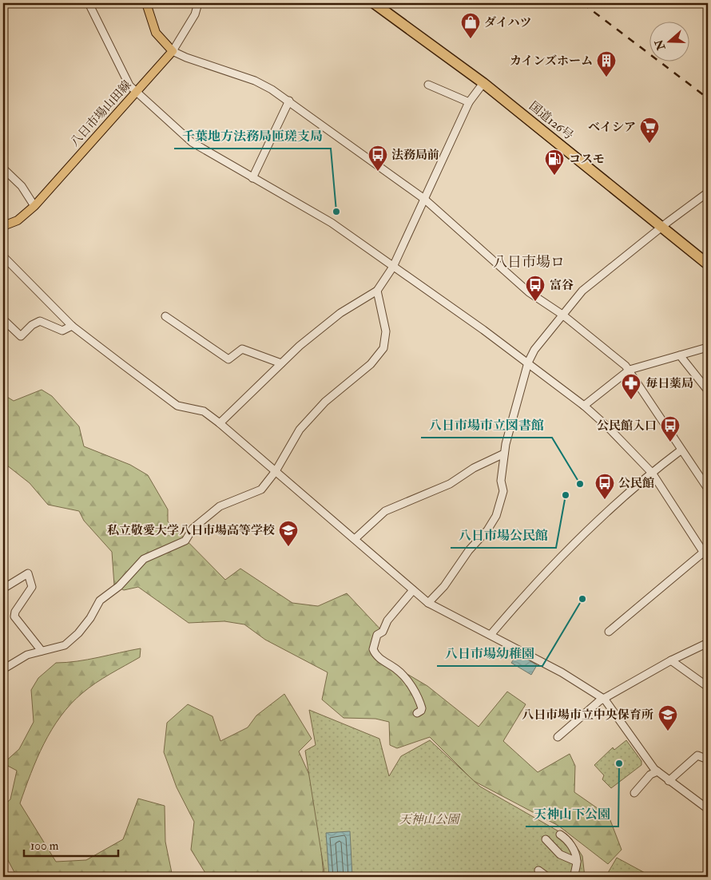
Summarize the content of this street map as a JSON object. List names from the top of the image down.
{
  "streets": {
    "highway": ["国道126号"],
    "main road": ["八日市場山田線"]
  },
  "districts": ["八日市場ロ"],
  "parks": ["天神山公園"],
  "places": {
    "shop": ["ダイハツ"],
    "building": ["カインズホーム"],
    "supermarket": ["ベイシア"],
    "bus stop": [
      "法務局前",
      "富谷",
      "公民館入口",
      "公民館"
    ],
    "fuel station": ["コスモ"],
    "other": [
      "千葉地方法務局匝瑳支局",
      "八日市場市立図書館",
      "八日市場公民館",
      "八日市場幼稚園",
      "天神山下公園"
    ],
    "pharmacy": ["毎日薬局"],
    "school or university": ["私立敬愛大学八日市場高等学校", "八日市場市立中央保育所"]
  },
  "scale_bar": "100 m",
  "north": "left"
}
